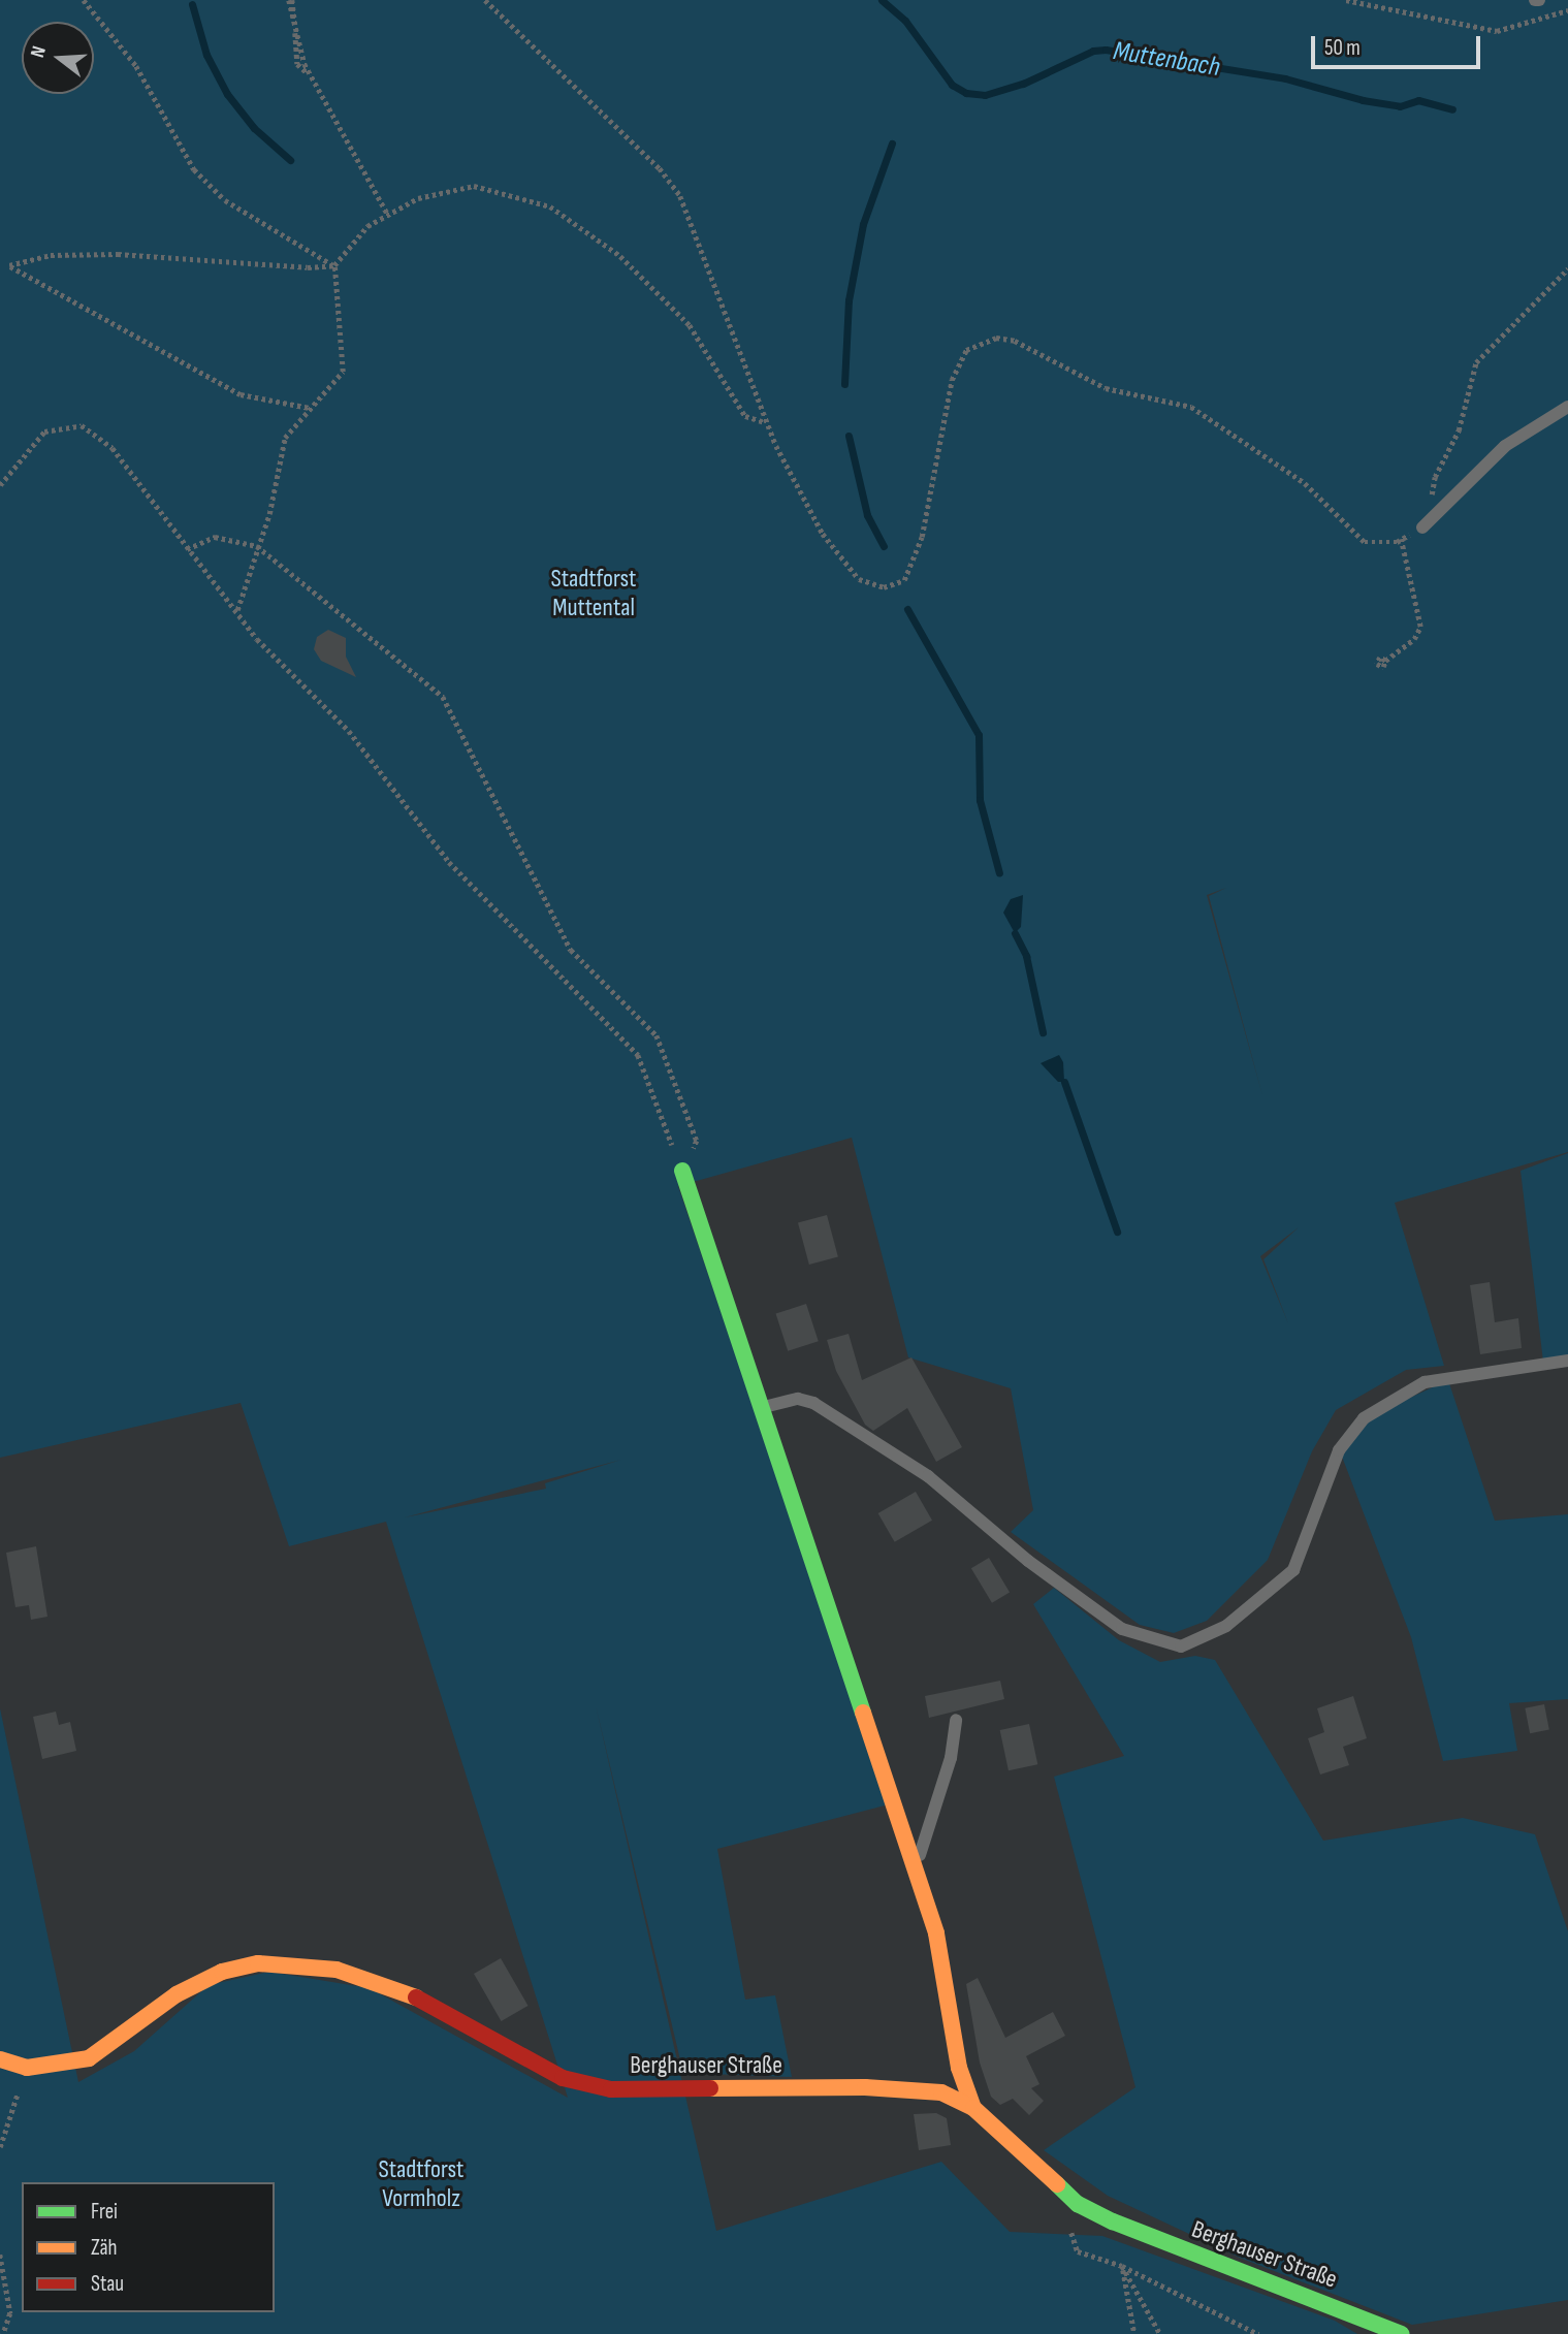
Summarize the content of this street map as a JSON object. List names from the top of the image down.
{
  "streets": {
    "street": ["Berghauser Straße"]
  },
  "water": ["Muttenbach"],
  "parks": ["Stadtforst Muttental", "Stadtforst Vormholz"],
  "legend": ["Frei", "Zäh", "Stau"],
  "scale_bar": "50 m",
  "north": "left"
}
